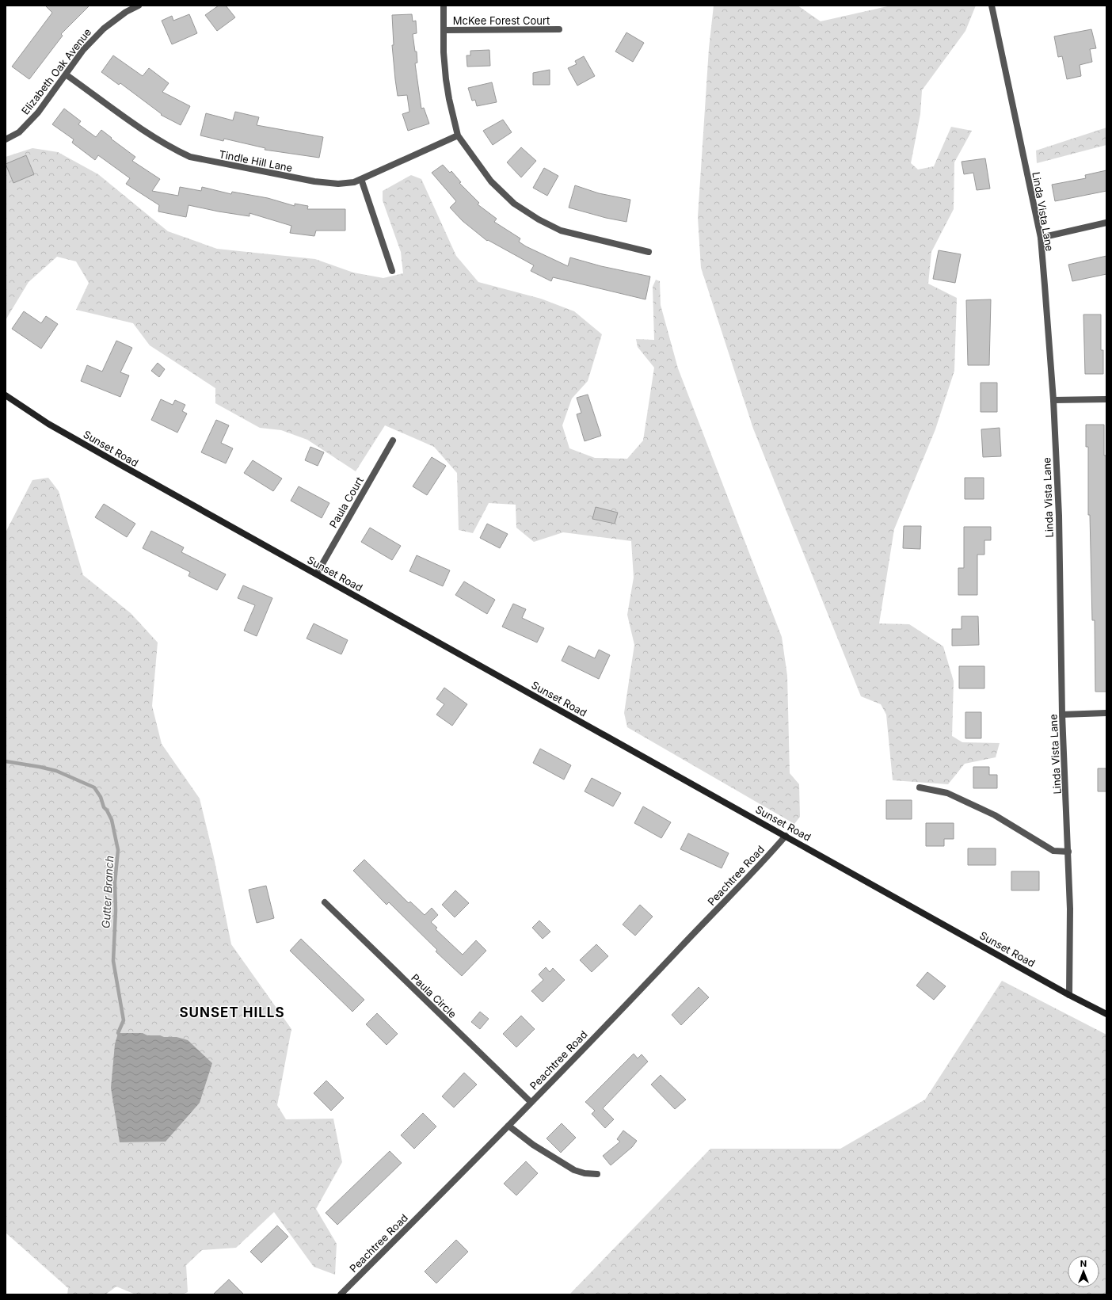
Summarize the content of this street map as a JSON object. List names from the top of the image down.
{
  "streets": {
    "main road": ["Sunset Road"],
    "street": [
      "McKee Forest Court",
      "Elizabeth Oak Avenue",
      "Tindle Hill Lane",
      "Linda Vista Lane",
      "Paula Court",
      "Peachtree Road",
      "Paula Circle"
    ]
  },
  "crossings": [
    ["Elizabeth Oak Avenue", "Tindle Hill Lane"],
    ["Linda Vista Lane", "Sunset Road"],
    ["Sunset Road", "Paula Court"],
    ["Sunset Road", "Peachtree Road"],
    ["Peachtree Road", "Paula Circle"]
  ],
  "districts": ["SUNSET HILLS"],
  "water": ["Gutter Branch"],
  "north": "top"
}
